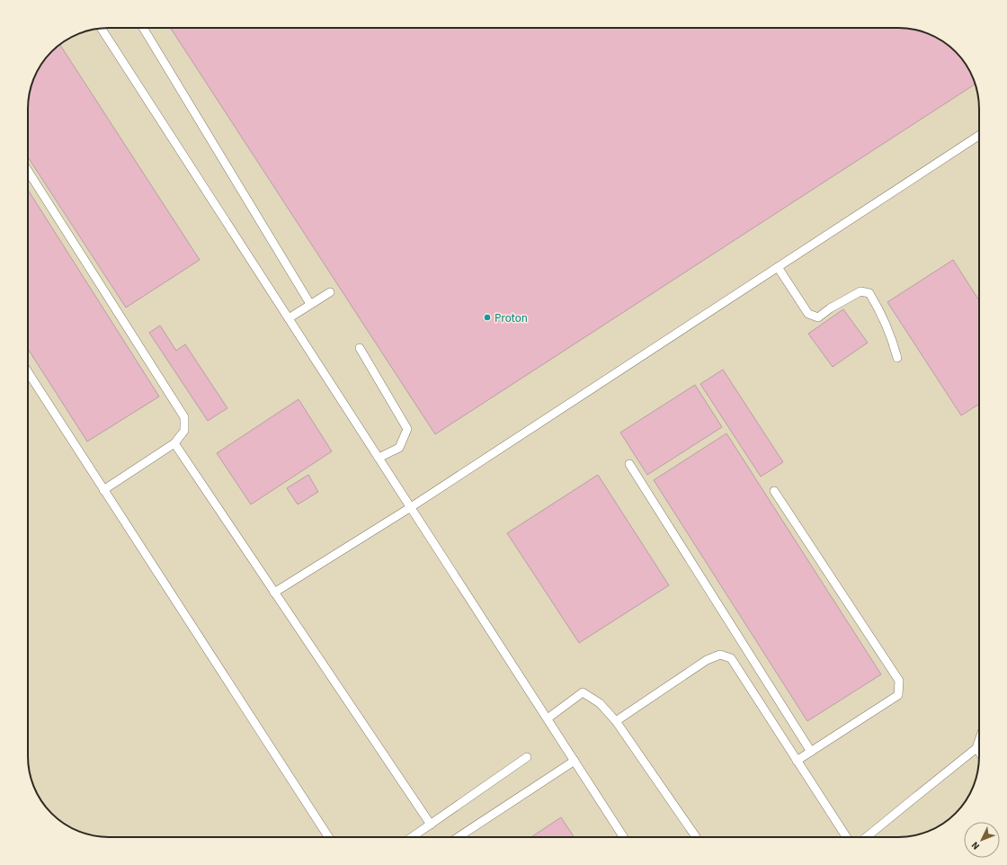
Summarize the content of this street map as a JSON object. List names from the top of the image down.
{
  "places": ["Proton"],
  "north": "bottom left"
}
